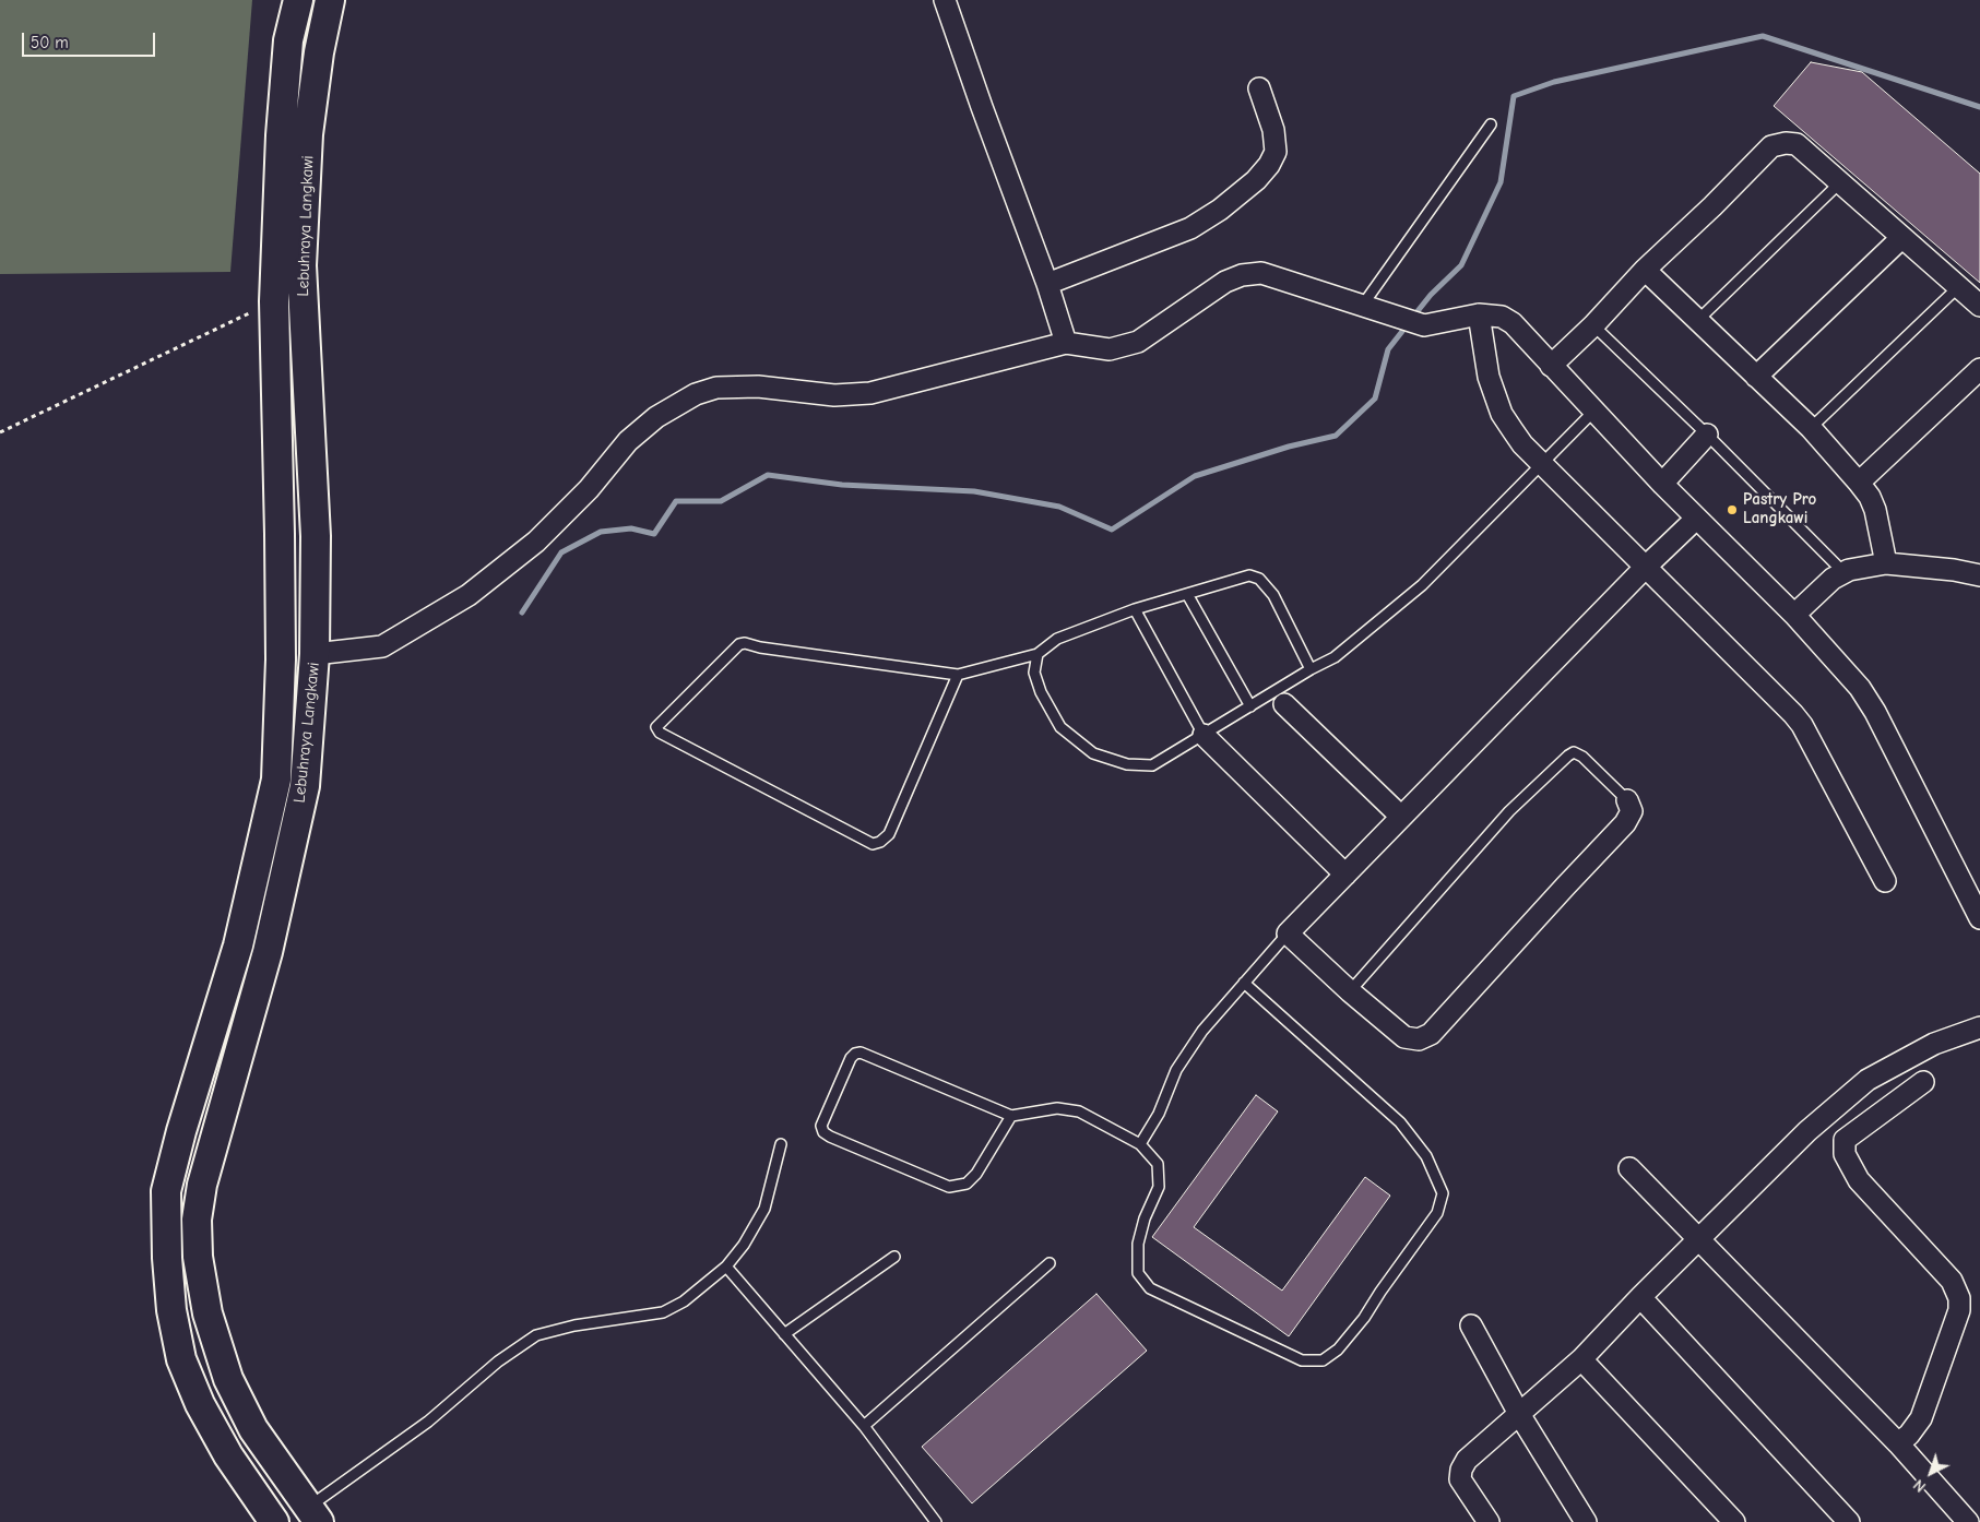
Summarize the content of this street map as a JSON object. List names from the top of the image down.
{
  "streets": {
    "main road": ["Lebuhraya Langkawi"]
  },
  "places": ["Pastry Pro Langkawi"],
  "scale_bar": "50 m",
  "north": "bottom left"
}
